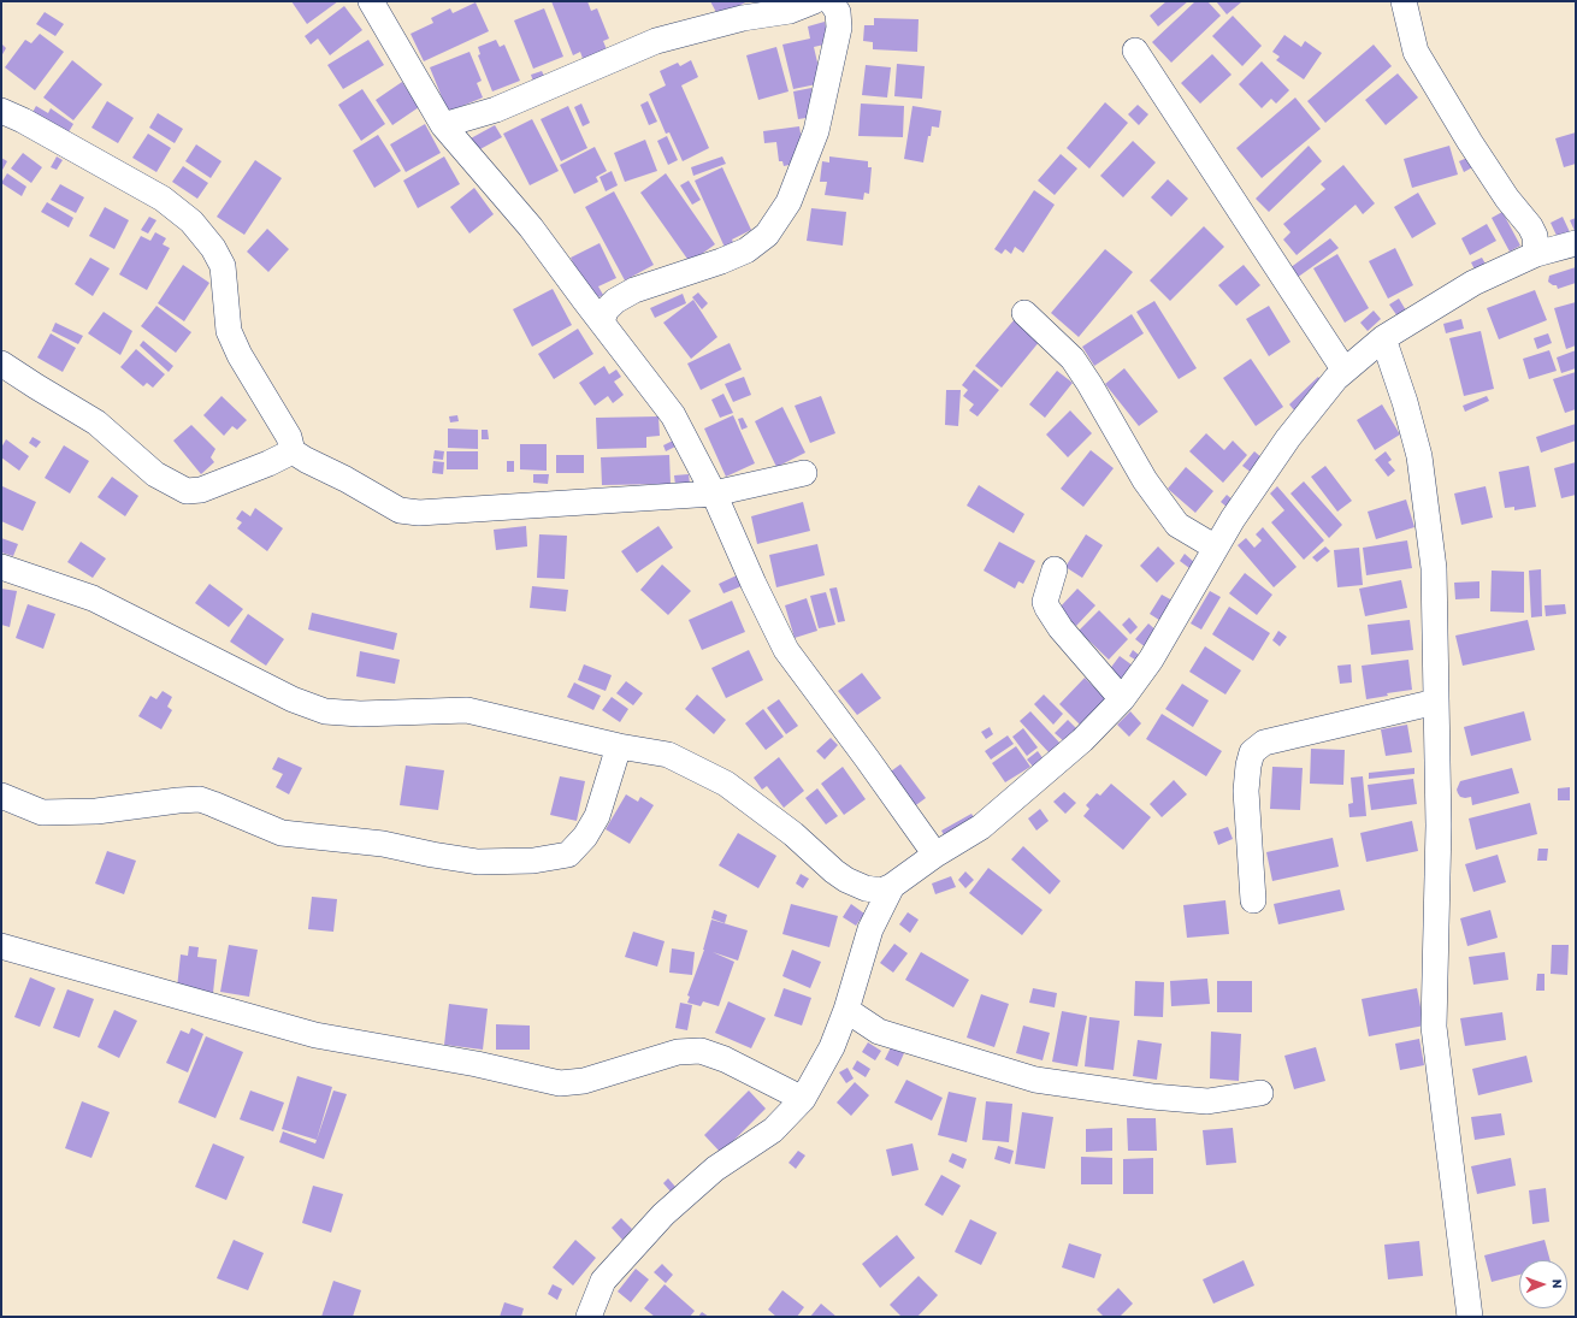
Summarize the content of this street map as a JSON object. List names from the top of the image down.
{
  "north": "right"
}
